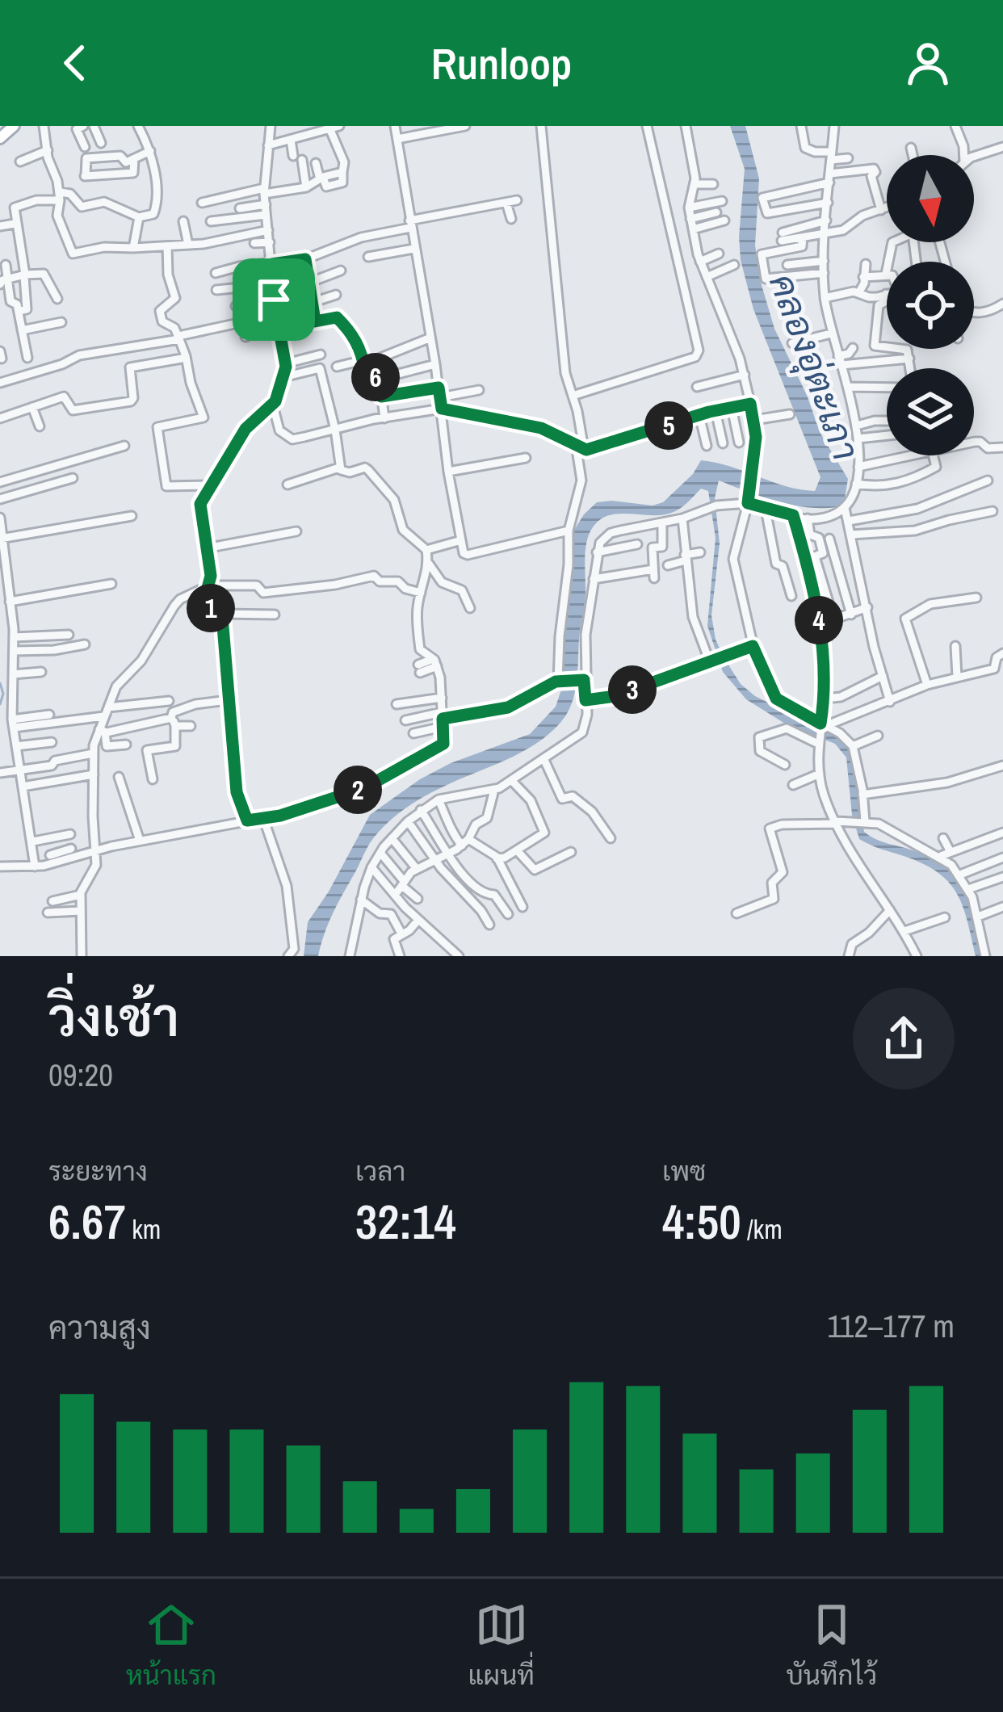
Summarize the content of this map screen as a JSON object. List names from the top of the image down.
{
  "water": ["คลองอุ่ตะเภา"],
  "north": "bottom",
  "page": {
    "header": "Runloop",
    "pins": [
      "6",
      "5",
      "1",
      "4",
      "3",
      "2"
    ],
    "heading": ["วิ่งเช้า", "09:20"],
    "stats": [
      ["ระยะทาง", "6.67 km"],
      ["เวลา", "32:14"],
      ["เพซ", "4:50 /km"]
    ],
    "chart": ["ความสูง", "112–177 m"],
    "tabs": ["หน้าแรก", "แผนที่", "บันทึกไว้"]
  }
}
